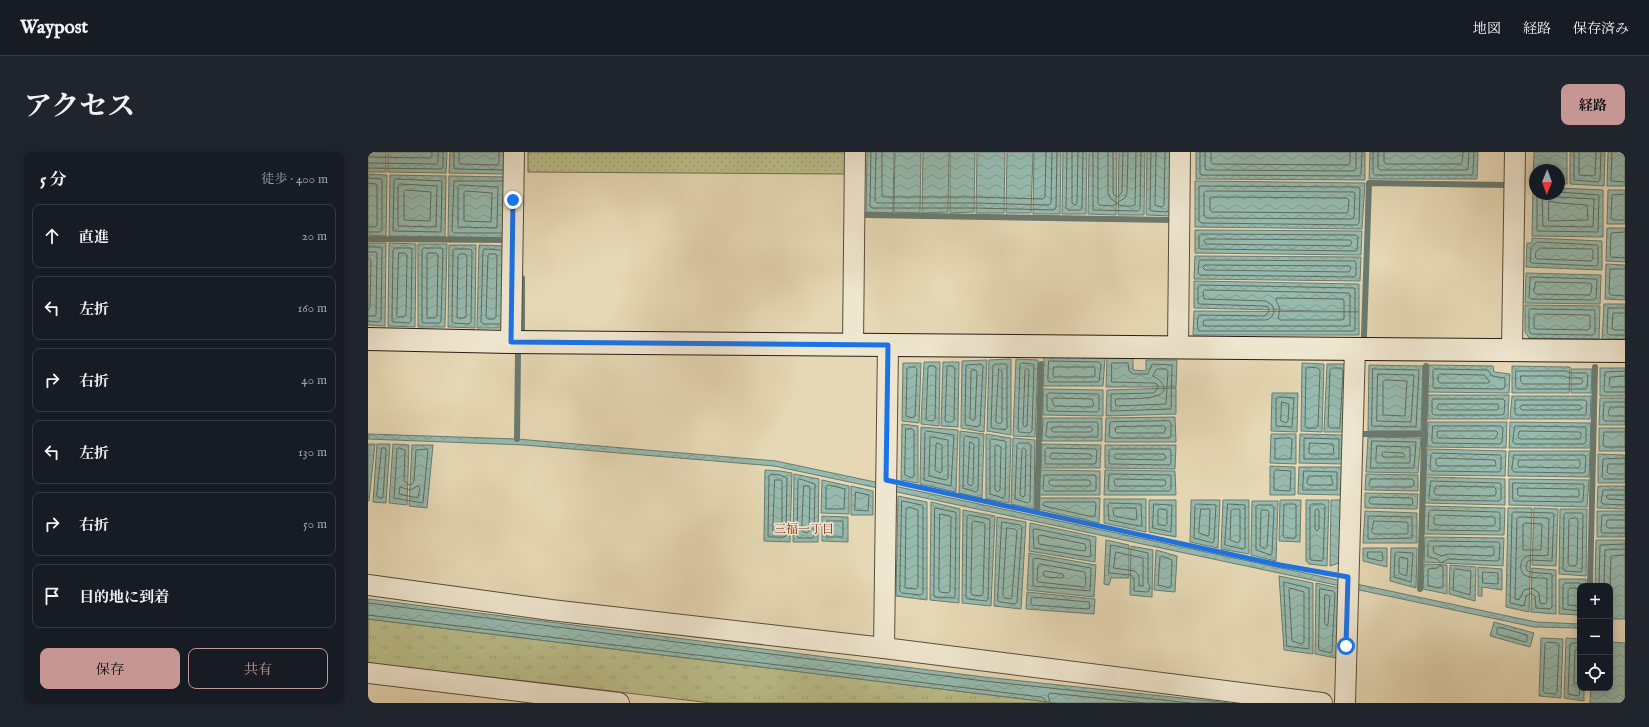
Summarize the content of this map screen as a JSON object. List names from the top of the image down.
{
  "districts": ["三福一丁目"],
  "north": "bottom",
  "page": {
    "header": "Waypost",
    "nav": ["地図", "経路", "保存済み"],
    "title": "アクセス",
    "buttons": [
      "経路",
      ["保存", "共有"]
    ],
    "heading": ["5 分", "徒歩 · 400 m"],
    "list": [
      ["直進", "20 m"],
      ["左折", "160 m"],
      ["右折", "40 m"],
      ["左折", "130 m"],
      ["右折", "50 m"],
      "目的地に到着"
    ],
    "map_buttons": ["+", "−"]
  }
}
